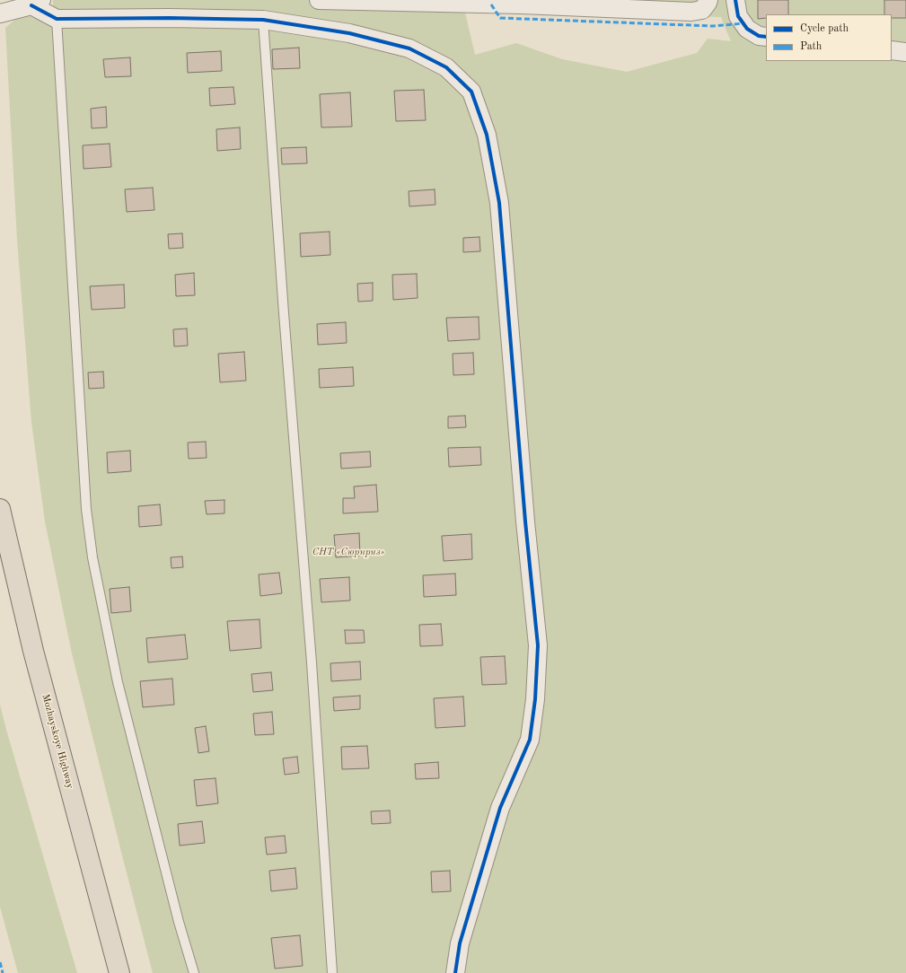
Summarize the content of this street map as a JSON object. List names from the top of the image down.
{
  "streets": {
    "main road": ["Mozhayskoye Highway"]
  },
  "parks": ["СНТ «Сюрприз»"],
  "legend": ["Cycle path", "Path"]
}
